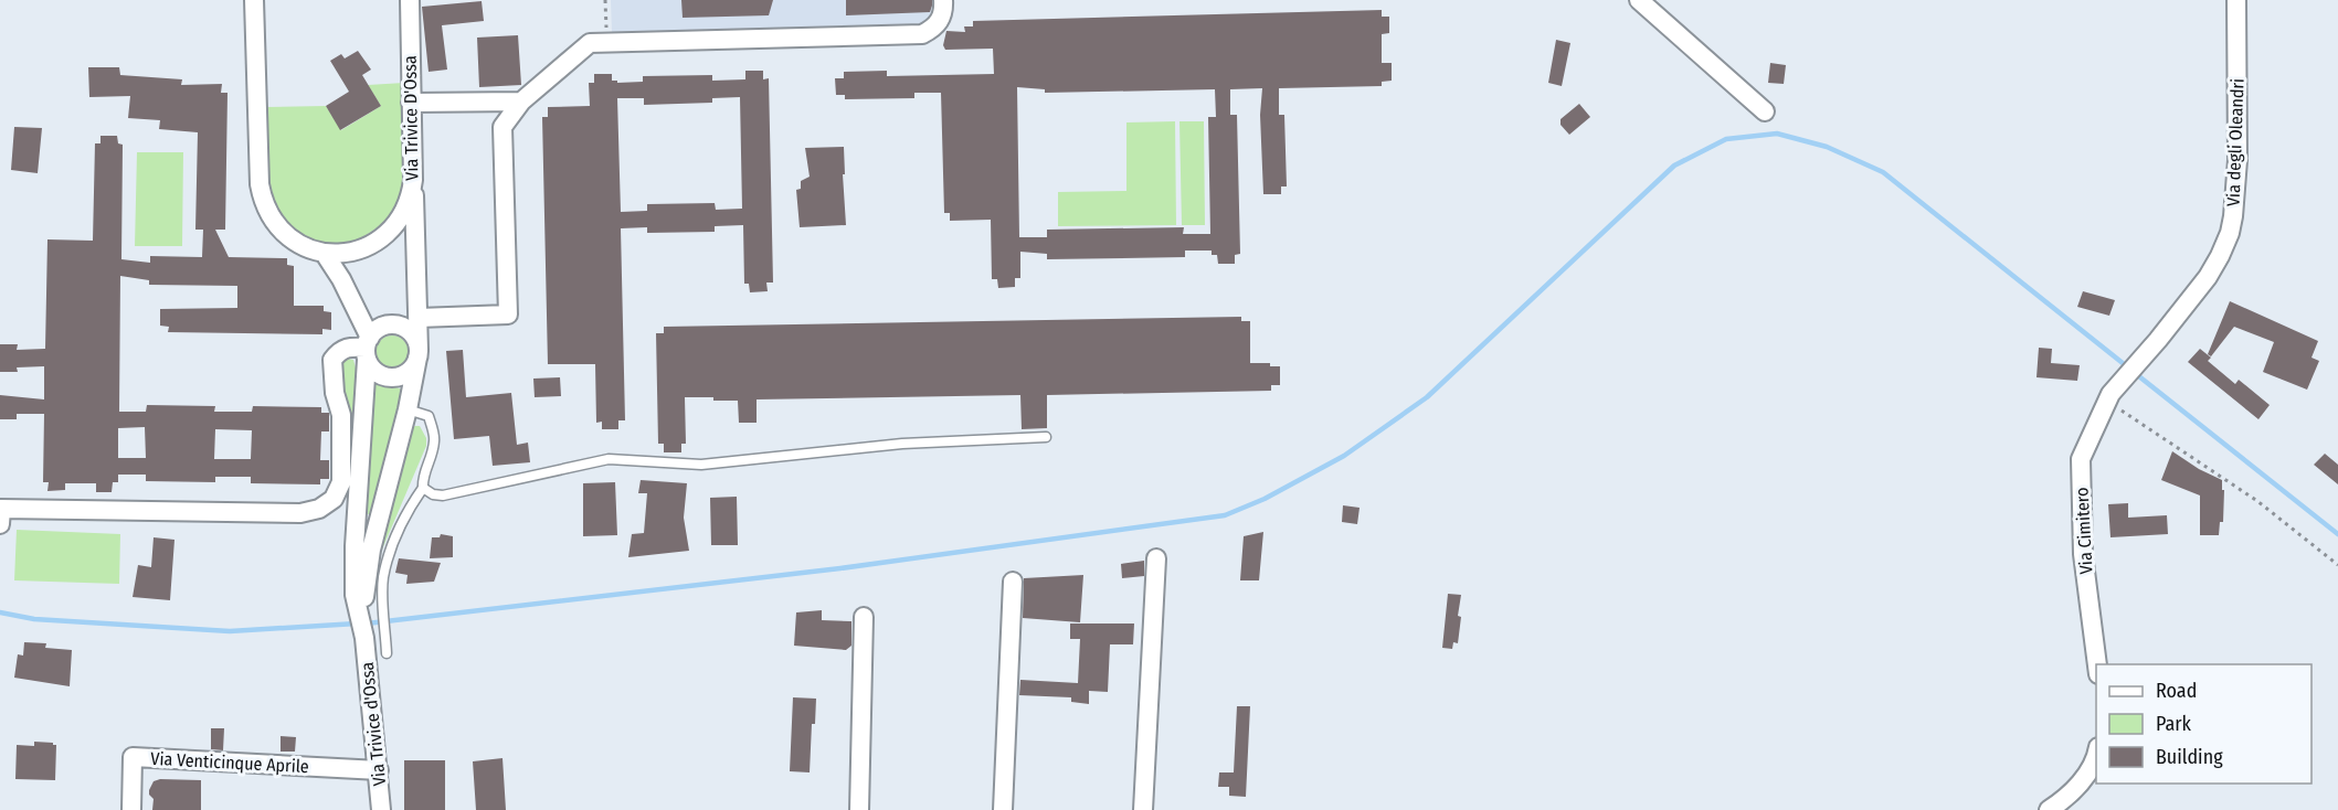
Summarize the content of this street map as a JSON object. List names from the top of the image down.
{
  "streets": {
    "street": [
      "Via Trivice D'Ossa",
      "Via degli Oleandri",
      "Via Cimitero",
      "Via Trivice d'Ossa",
      "Via Venticinque Aprile"
    ]
  },
  "crossings": [
    ["Via degli Oleandri", "Via Cimitero"],
    ["Via Trivice d'Ossa", "Via Venticinque Aprile"]
  ],
  "legend": ["Road", "Park", "Building"]
}
